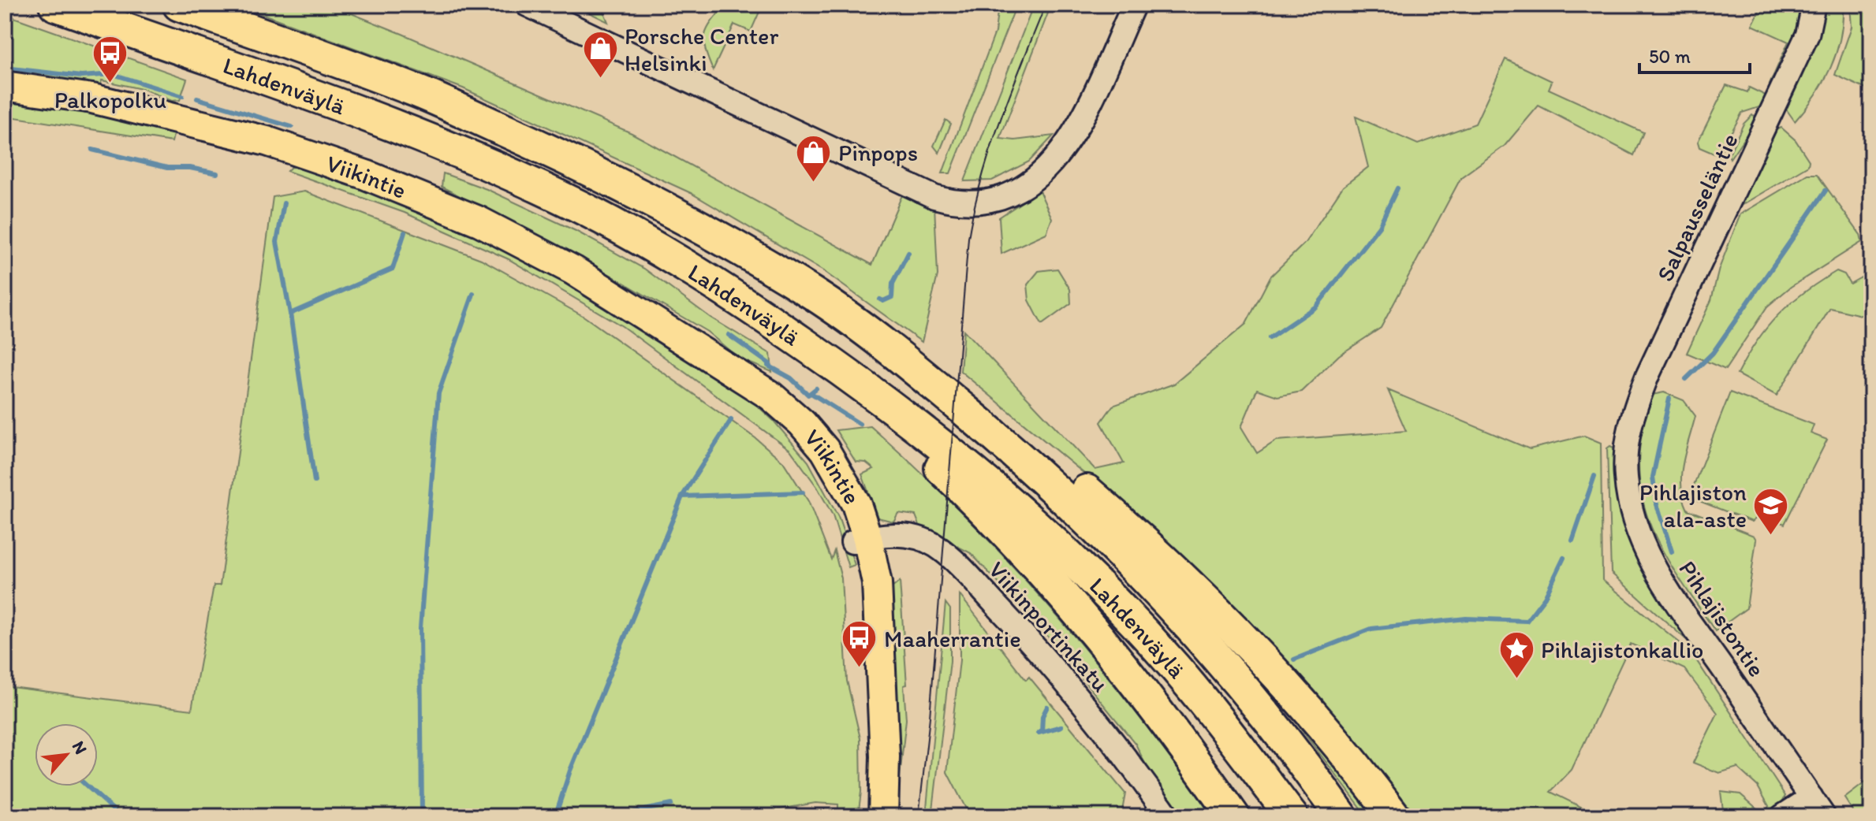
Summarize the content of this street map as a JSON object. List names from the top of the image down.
{
  "streets": {
    "highway": ["Lahdenväylä"],
    "main road": ["Viikintie"],
    "street": ["Salpausseläntie", "Pihlajistontie", "Viikinportinkatu"]
  },
  "crossings": [
    ["Viikintie", "Viikinportinkatu"],
    ["Salpausseläntie", "Pihlajistontie"]
  ],
  "places": {
    "shop": ["Porsche Center Helsinki", "Pinpops"],
    "bus stop": ["Palkopolku", "Maaherrantie"],
    "school or university": ["Pihlajiston ala-aste"],
    "place": ["Pihlajistonkallio"]
  },
  "scale_bar": "50 m",
  "north": "top right"
}
